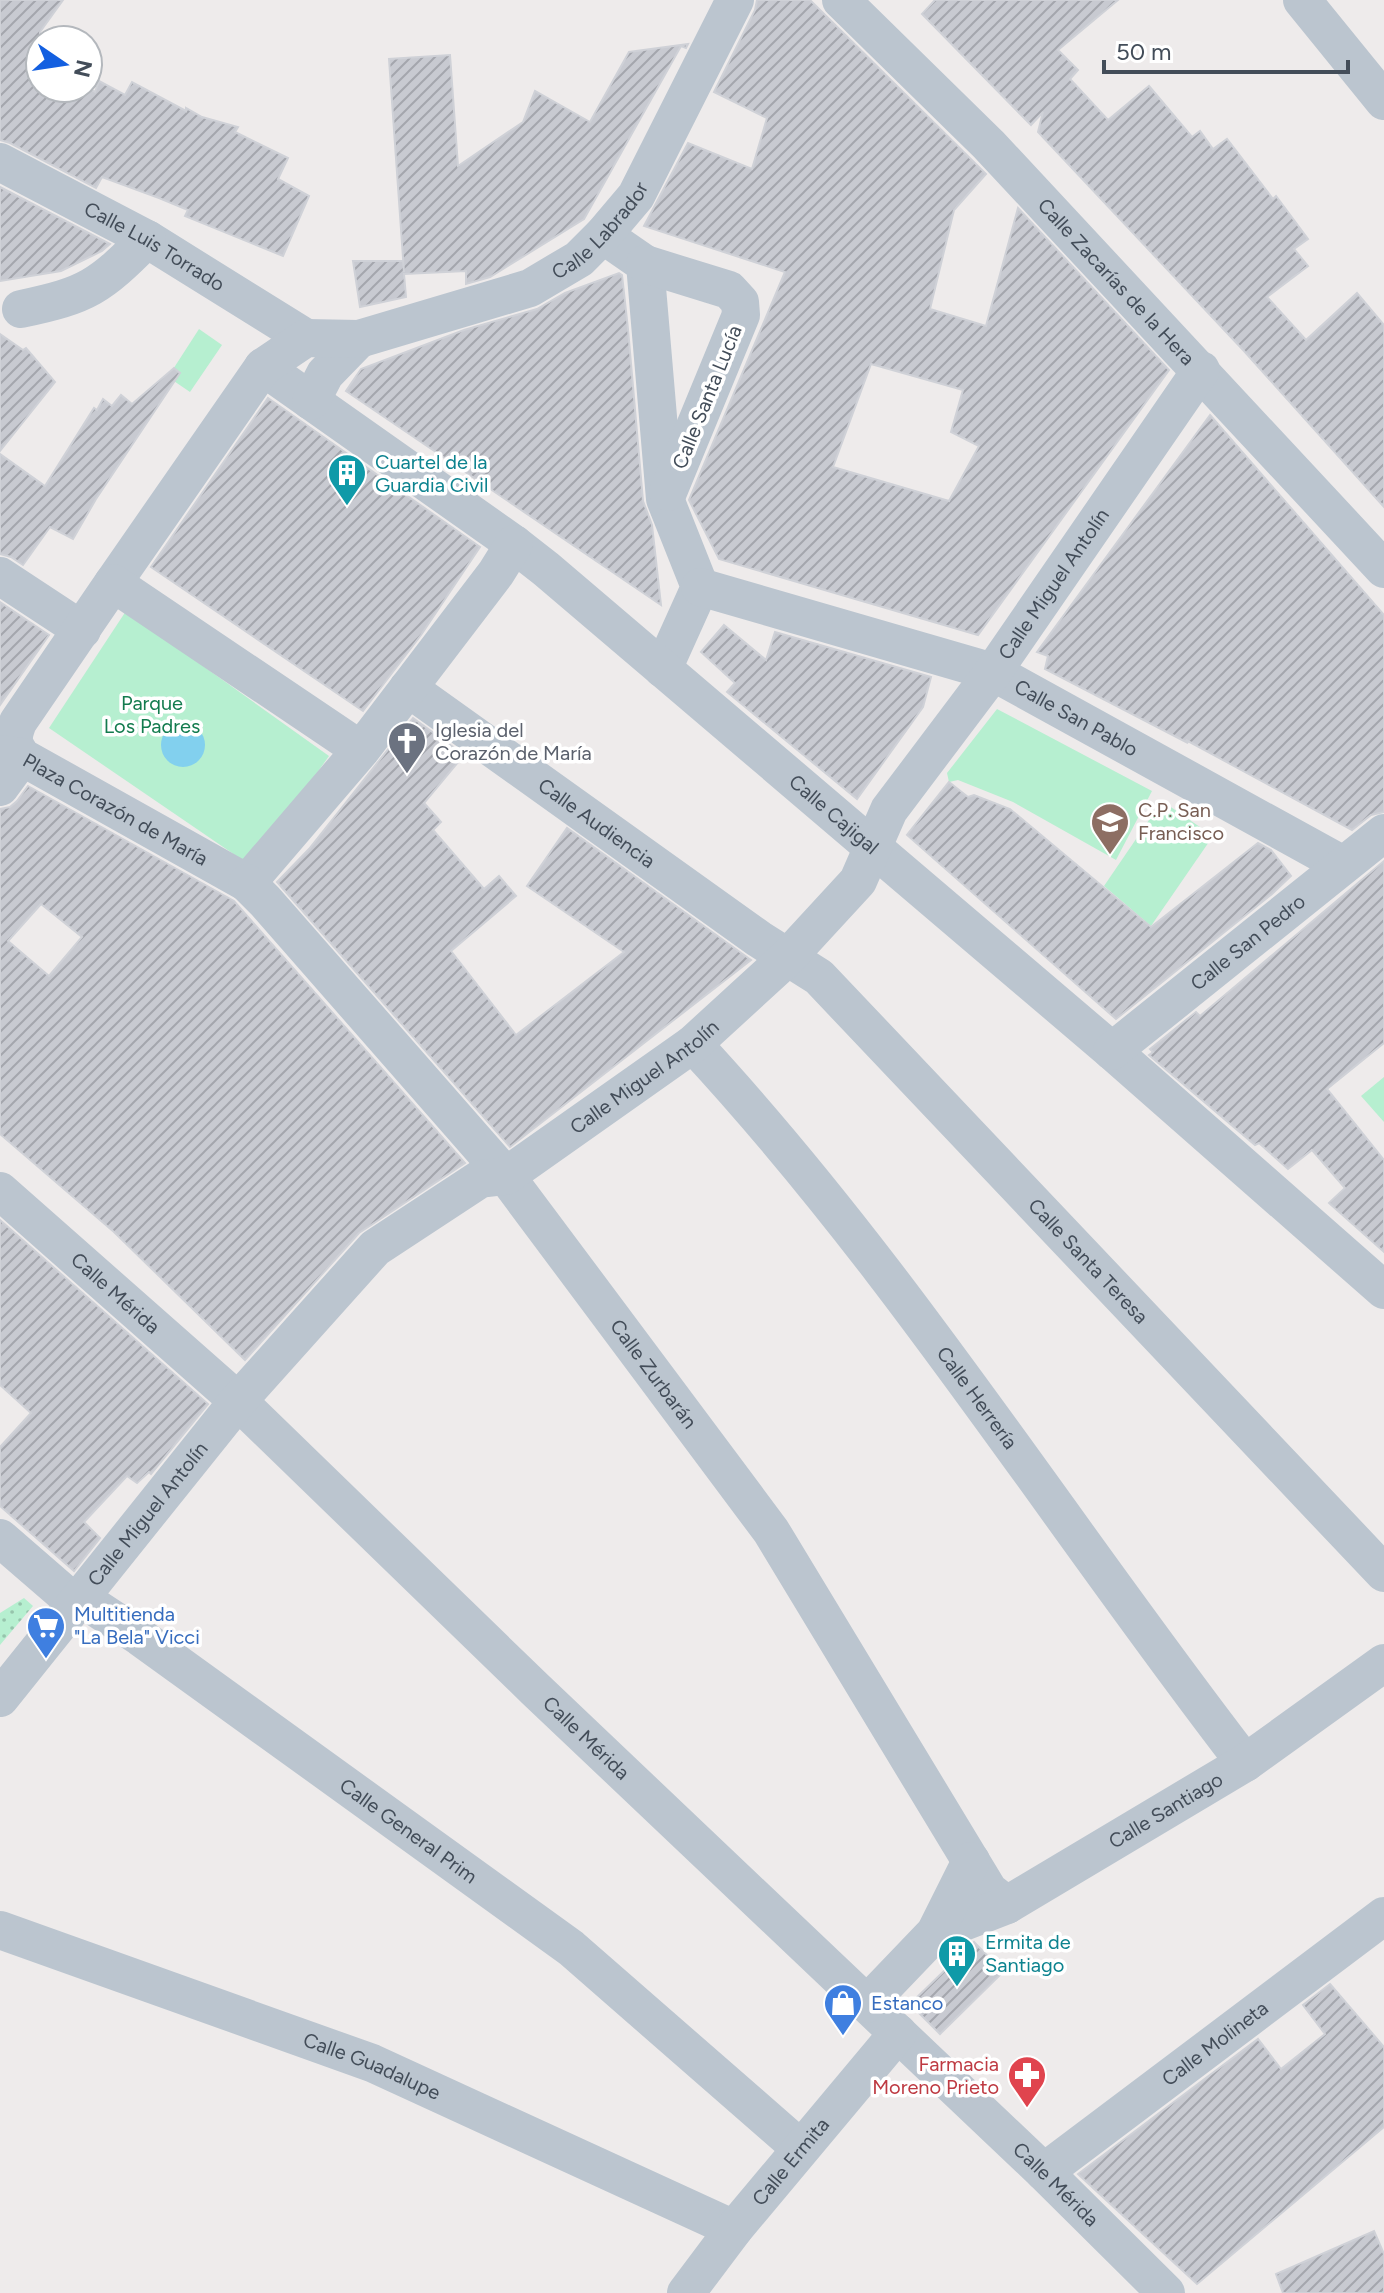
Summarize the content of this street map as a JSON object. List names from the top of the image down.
{
  "streets": {
    "street": [
      "Calle Labrador",
      "Calle Luis Torrado",
      "Calle Zacarías de la Hera",
      "Calle Santa Lucía",
      "Calle Miguel Antolín",
      "Calle San Pablo",
      "Plaza Corazón de María",
      "Calle Cajigal",
      "Calle Audiencia",
      "Calle San Pedro",
      "Calle Santa Teresa",
      "Calle Mérida",
      "Calle Zurbarán",
      "Calle Herrería",
      "Calle Santiago",
      "Calle General Prim",
      "Calle Molineta",
      "Calle Guadalupe",
      "Calle Ermita"
    ]
  },
  "crossings": [
    ["Calle Labrador", "Calle Luis Torrado"],
    ["Calle Labrador", "Calle Santa Lucía"],
    ["Calle Labrador", "Calle Cajigal"],
    ["Calle Zacarías de la Hera", "Calle Miguel Antolín"],
    ["Calle Santa Lucía", "Calle San Pablo"],
    ["Calle Miguel Antolín", "Calle San Pablo"],
    ["Calle Miguel Antolín", "Calle Cajigal"],
    ["Calle Miguel Antolín", "Calle Audiencia"],
    ["Calle Miguel Antolín", "Calle Santa Teresa"],
    ["Calle Miguel Antolín", "Calle Mérida"],
    ["Calle Miguel Antolín", "Calle Zurbarán"],
    ["Calle Miguel Antolín", "Calle Herrería"],
    ["Calle Miguel Antolín", "Calle General Prim"],
    ["Calle San Pablo", "Calle San Pedro"],
    ["Plaza Corazón de María", "Calle Zurbarán"],
    ["Calle Cajigal", "Calle San Pedro"],
    ["Calle Audiencia", "Calle Santa Teresa"],
    ["Calle Mérida", "Calle Santiago"],
    ["Calle Mérida", "Calle Molineta"],
    ["Calle Mérida", "Calle Ermita"],
    ["Calle Zurbarán", "Calle Santiago"],
    ["Calle Herrería", "Calle Santiago"],
    ["Calle General Prim", "Calle Ermita"],
    ["Calle Guadalupe", "Calle Ermita"]
  ],
  "parks": ["Parque Los Padres"],
  "places": {
    "building": ["Cuartel de la Guardia Civil", "Ermita de Santiago"],
    "church": ["Iglesia del Corazón de María"],
    "school or university": ["C.P. San Francisco"],
    "supermarket": ["Multitienda \"La Bela\" Vicci"],
    "shop": ["Estanco"],
    "pharmacy": ["Farmacia Moreno Prieto"]
  },
  "scale_bar": "50 m",
  "north": "right"
}
